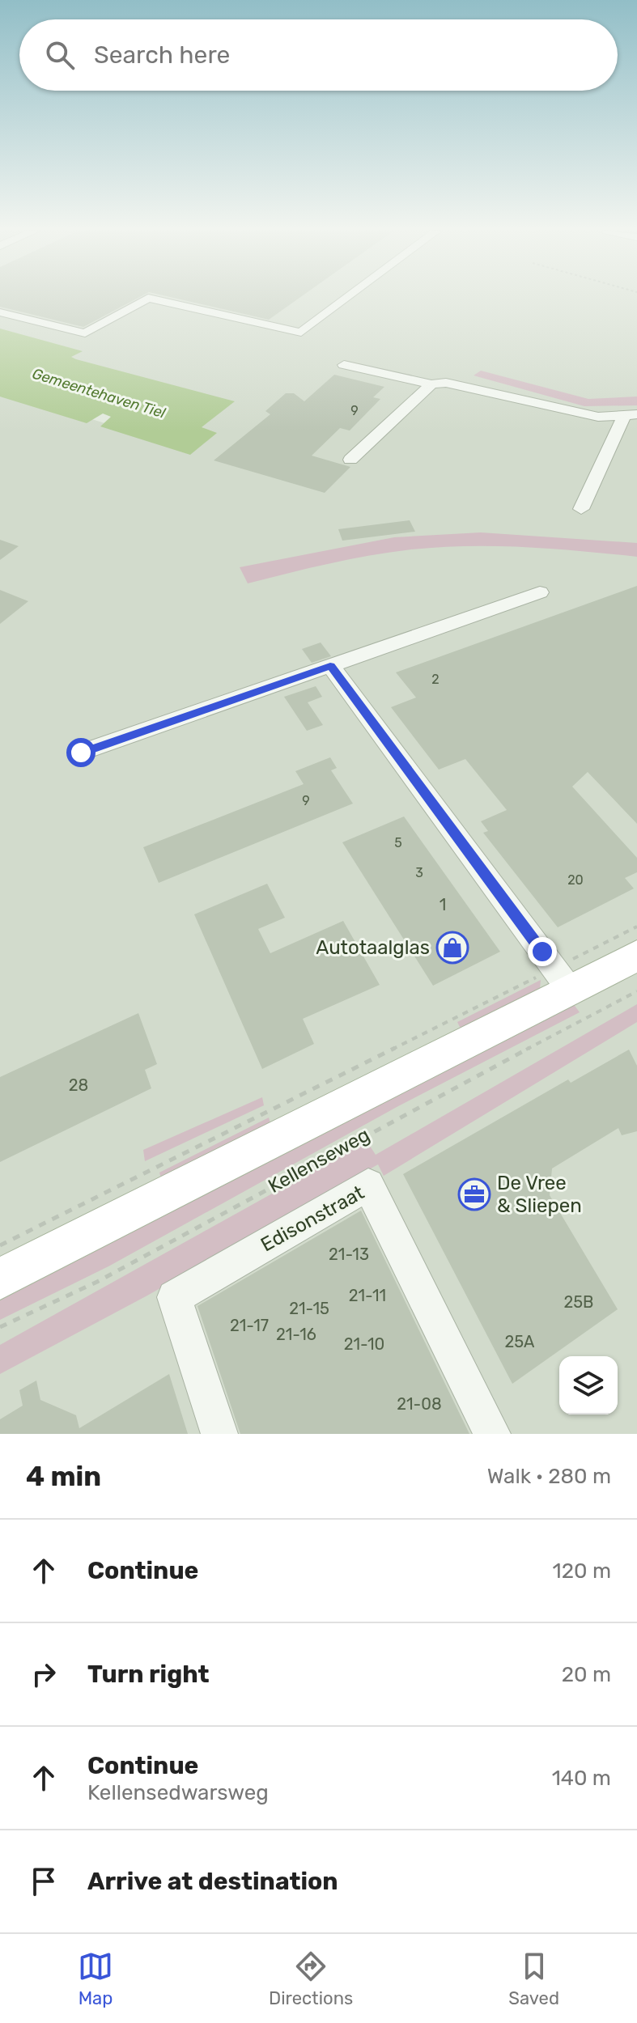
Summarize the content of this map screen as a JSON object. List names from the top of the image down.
{
  "streets": {
    "street": ["Edisonstraat"],
    "path": ["Kellenseweg"]
  },
  "water": ["Gemeentehaven Tiel"],
  "places": {
    "shop": ["Autotaalglas"],
    "office": ["De Vree & Sliepen"]
  },
  "house_numbers": [
    "9",
    "2",
    "9",
    "5",
    "3",
    "20",
    "1",
    "28",
    "21-13",
    "21-11",
    "25B",
    "21-15",
    "21-17",
    "21-16",
    "25A",
    "21-10",
    "21-08"
  ],
  "page": {
    "search": "Search here",
    "heading": ["4 min", "Walk · 280 m"],
    "list": [
      ["Continue", "120 m"],
      ["Turn right", "20 m"],
      ["Continue", "Kellensedwarsweg", "140 m"],
      "Arrive at destination"
    ],
    "nav": ["Map", "Directions", "Saved"]
  }
}
